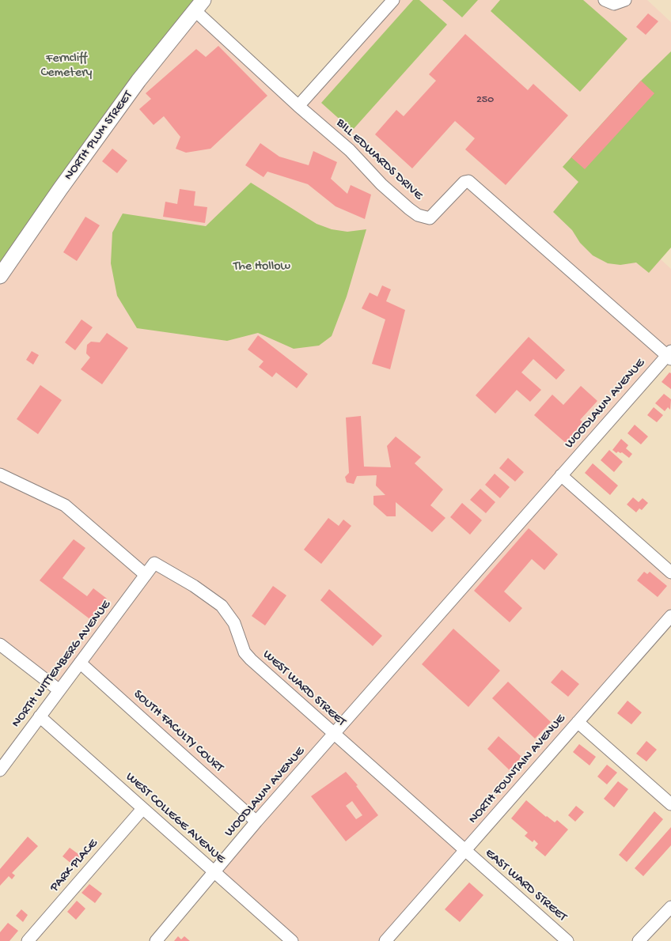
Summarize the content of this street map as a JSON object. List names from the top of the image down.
{
  "streets": {
    "main road": ["NORTH PLUM STREET"],
    "street": [
      "BILL EDWARDS DRIVE",
      "WOODLAWN AVENUE",
      "NORTH WITTENBERG AVENUE",
      "WEST WARD STREET",
      "SOUTH FACULTY COURT",
      "NORTH FOUNTAIN AVENUE",
      "WEST COLLEGE AVENUE",
      "PARK PLACE",
      "EAST WARD STREET"
    ]
  },
  "crossings": [
    ["NORTH PLUM STREET", "BILL EDWARDS DRIVE"],
    ["BILL EDWARDS DRIVE", "WOODLAWN AVENUE"],
    ["WOODLAWN AVENUE", "WEST WARD STREET"],
    ["WOODLAWN AVENUE", "SOUTH FACULTY COURT"],
    ["WOODLAWN AVENUE", "WEST COLLEGE AVENUE"],
    ["NORTH WITTENBERG AVENUE", "WEST WARD STREET"],
    ["NORTH WITTENBERG AVENUE", "SOUTH FACULTY COURT"],
    ["NORTH WITTENBERG AVENUE", "WEST COLLEGE AVENUE"],
    ["WEST WARD STREET", "NORTH FOUNTAIN AVENUE"],
    ["WEST WARD STREET", "EAST WARD STREET"],
    ["NORTH FOUNTAIN AVENUE", "EAST WARD STREET"],
    ["WEST COLLEGE AVENUE", "PARK PLACE"]
  ],
  "parks": ["Ferncliff Cemetery", "The Hollow"],
  "house_numbers": ["250"]
}
